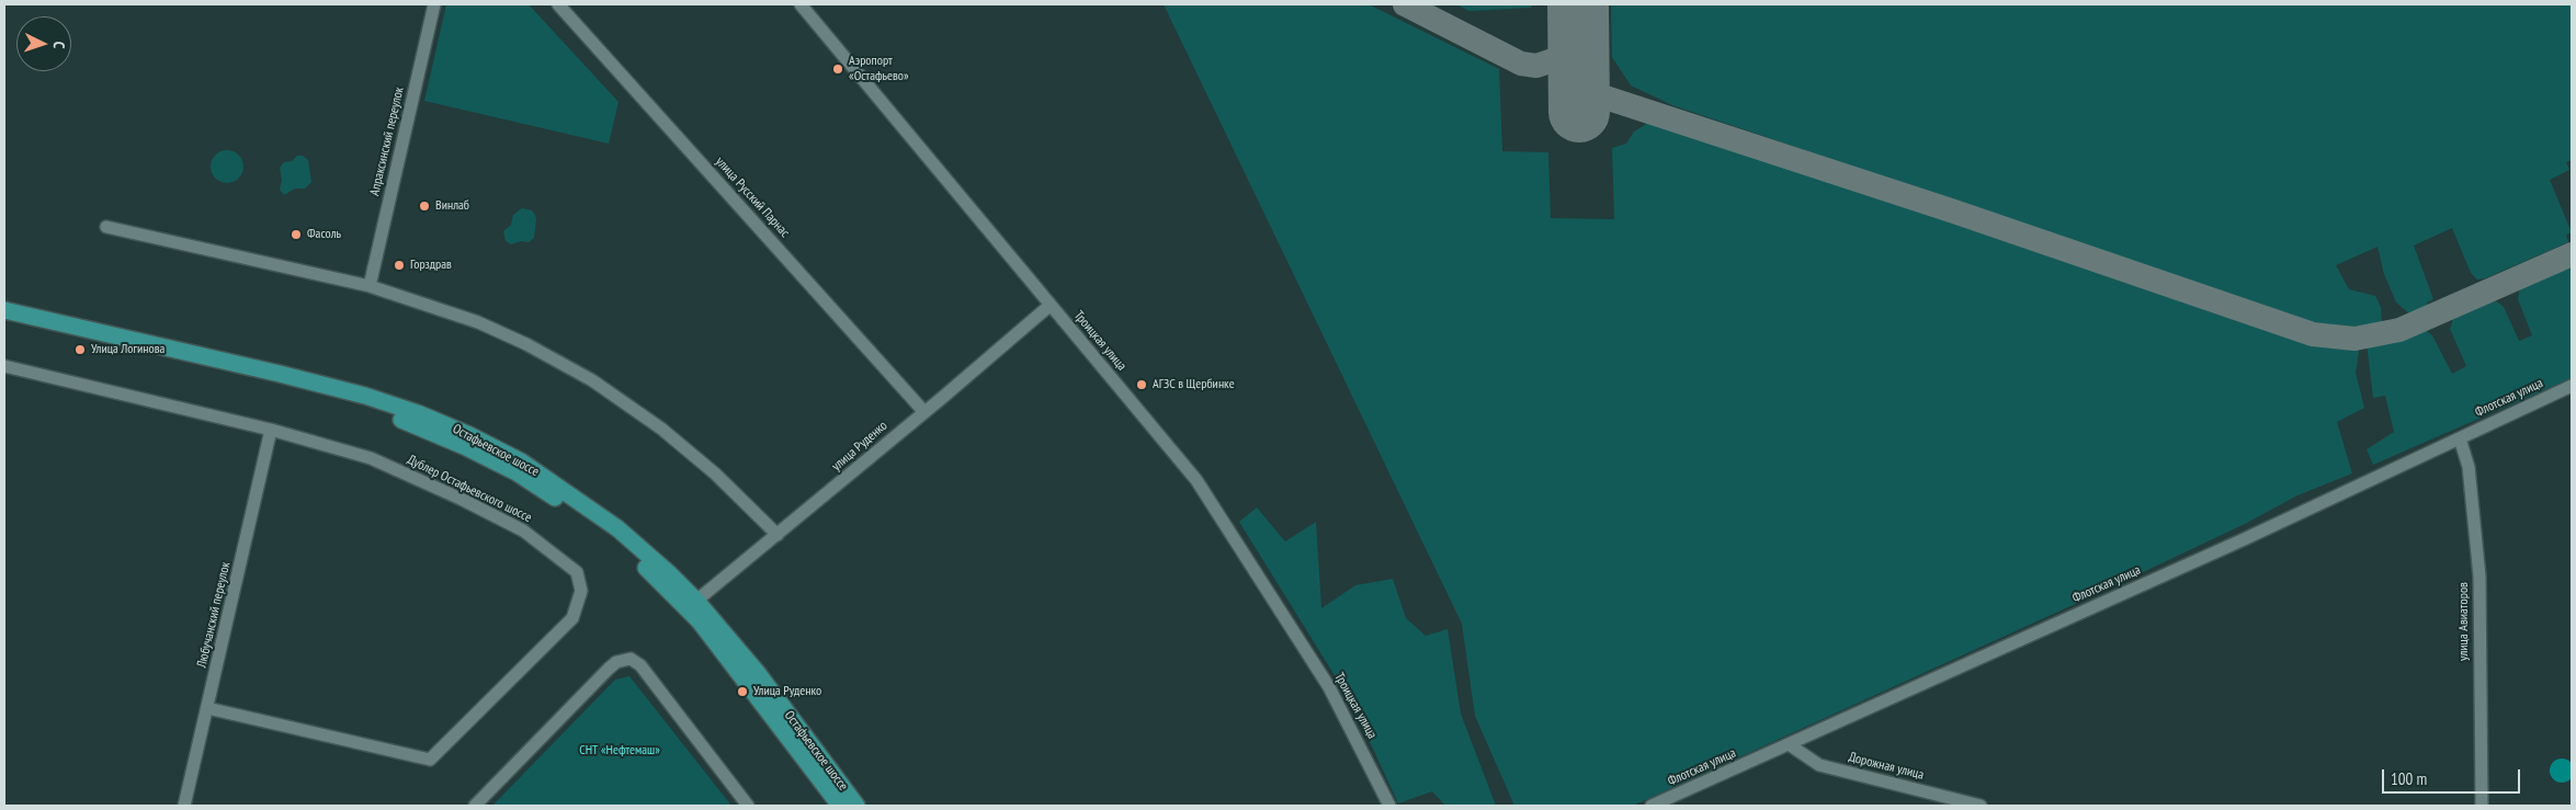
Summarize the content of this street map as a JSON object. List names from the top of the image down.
{
  "streets": {
    "main road": ["Остафьевское шоссе"],
    "street": [
      "Апраксинский переулок",
      "улица Русский Парнас",
      "Троицкая улица",
      "Флотская улица",
      "улица Руденко",
      "Дублер Остафьевского шоссе",
      "Любучанский переулок",
      "улица Авиаторов",
      "Дорожная улица"
    ]
  },
  "crossings": [
    ["улица Русский Парнас", "улица Руденко"],
    ["Троицкая улица", "улица Руденко"],
    ["Флотская улица", "улица Авиаторов"],
    ["Флотская улица", "Дорожная улица"],
    ["улица Руденко", "Остафьевское шоссе"],
    ["Дублер Остафьевского шоссе", "Любучанский переулок"]
  ],
  "parks": ["СНТ «Нефтемаш»"],
  "places": [
    "Аэропорт «Остафьево»",
    "Винлаб",
    "Фасоль",
    "Горздрав",
    "Улица Логинова",
    "АГЗС в Щербинке",
    "Улица Руденко"
  ],
  "scale_bar": "100 m",
  "north": "right"
}
